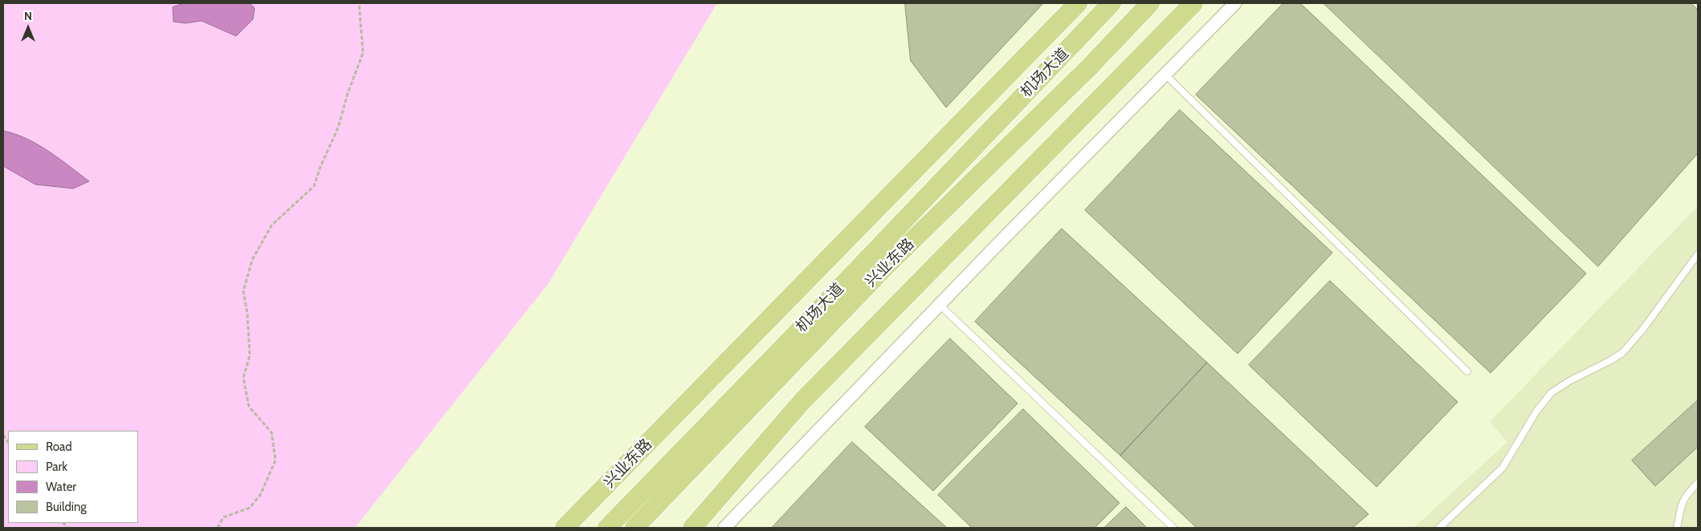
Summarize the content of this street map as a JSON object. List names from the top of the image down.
{
  "streets": {
    "main road": ["机场大道", "兴业东路"]
  },
  "legend": [
    "Road",
    "Park",
    "Water",
    "Building"
  ],
  "north": "top"
}
